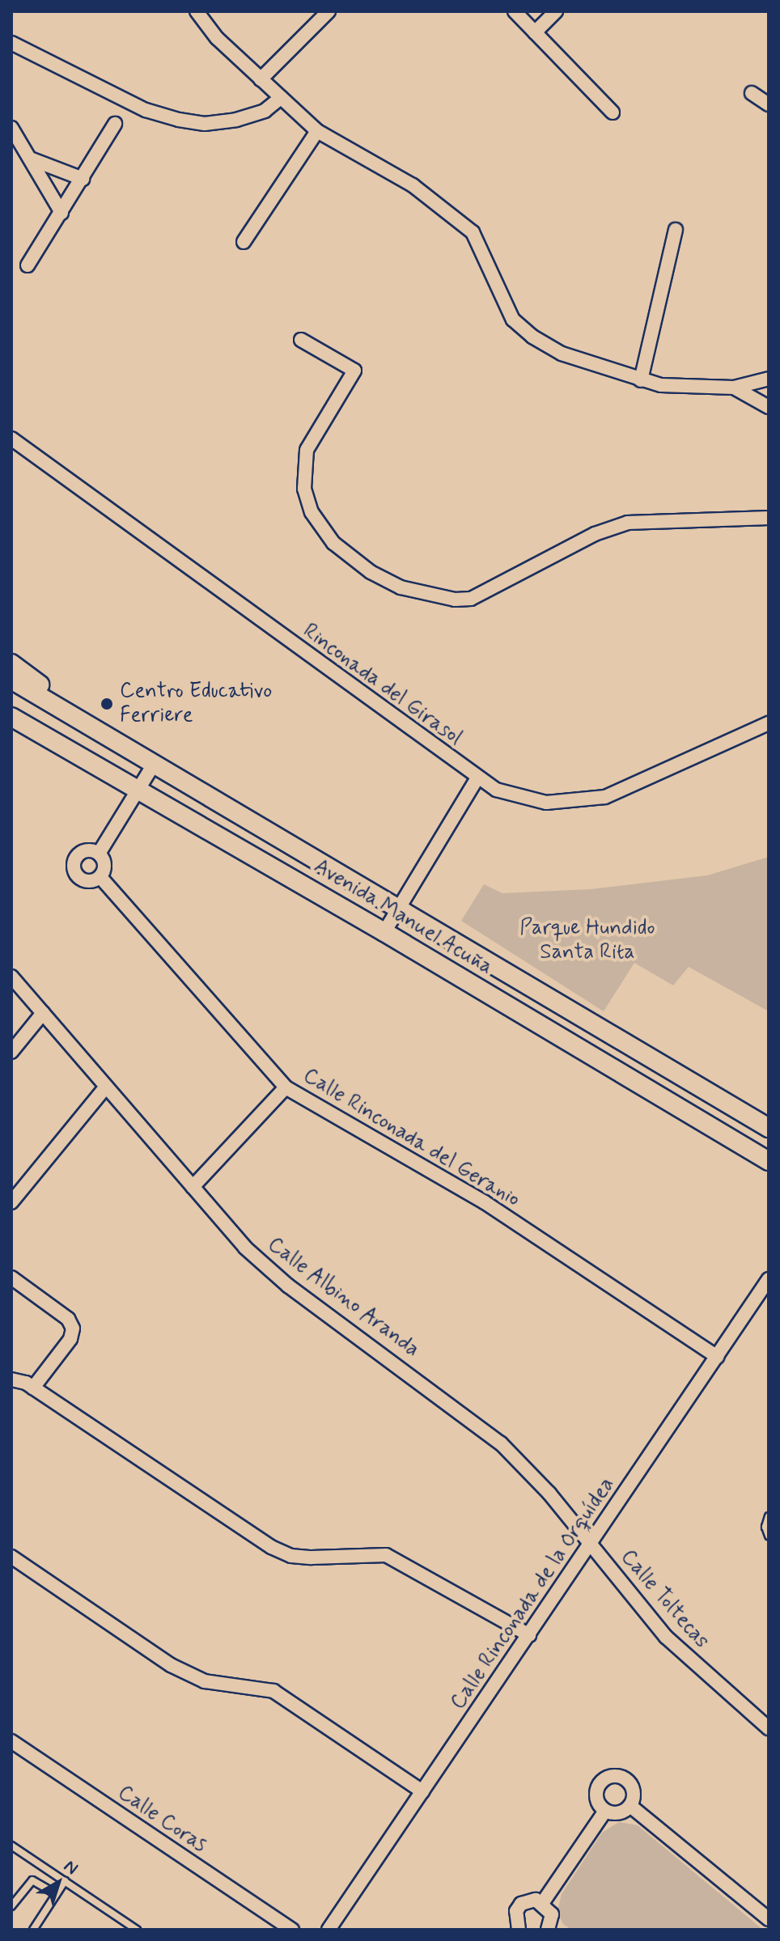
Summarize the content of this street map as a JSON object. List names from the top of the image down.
{
  "streets": {
    "street": [
      "Rinconada del Girasol",
      "Avenida Manuel Acuña",
      "Calle Rinconada del Geranio",
      "Calle Albino Aranda",
      "Calle Rinconada de la Orquídea",
      "Calle Toltecas",
      "Calle Coras"
    ]
  },
  "crossings": [
    ["Calle Rinconada del Geranio", "Calle Rinconada de la Orquídea"],
    ["Calle Albino Aranda", "Calle Rinconada de la Orquídea"],
    ["Calle Albino Aranda", "Calle Toltecas"],
    ["Calle Rinconada de la Orquídea", "Calle Toltecas"]
  ],
  "parks": ["Parque Hundido Santa Rita"],
  "places": ["Centro Educativo Ferriere"],
  "north": "top right"
}
